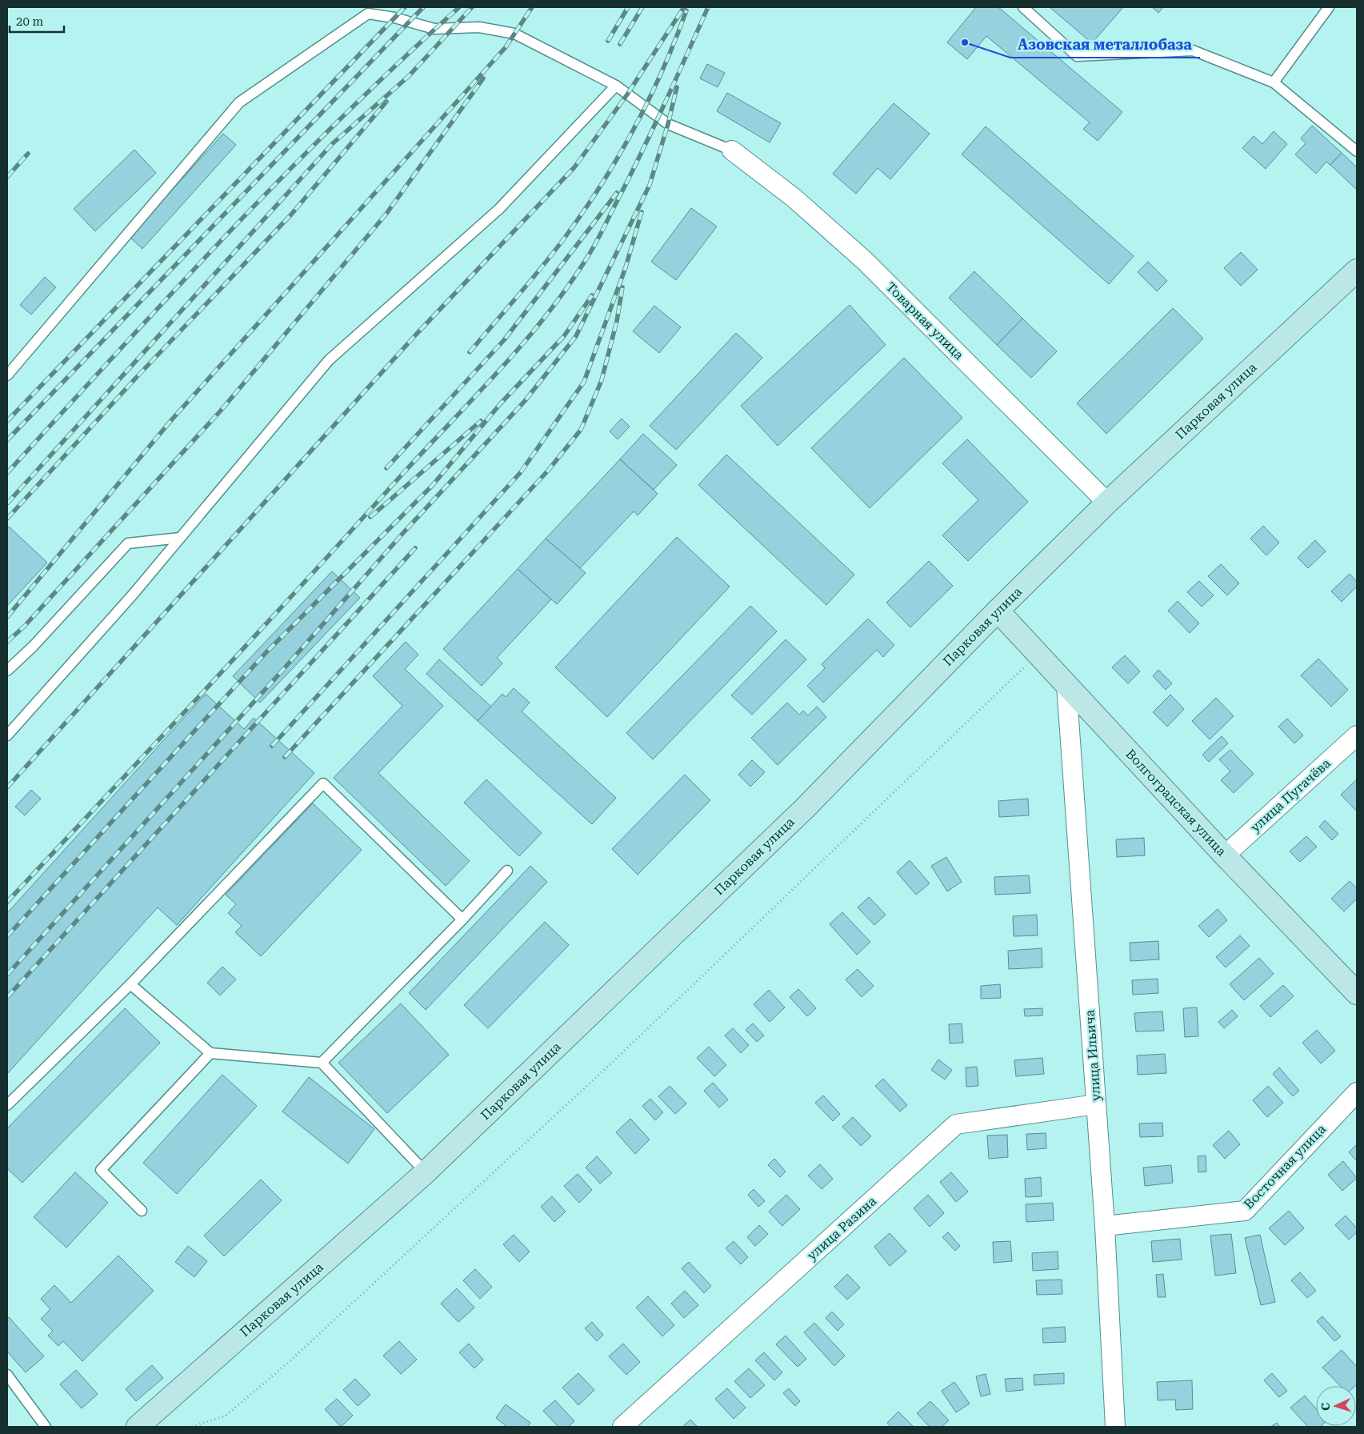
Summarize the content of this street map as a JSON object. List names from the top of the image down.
{
  "streets": {
    "main road": ["Парковая улица", "Волгоградская улица"],
    "street": [
      "Товарная улица",
      "улица Пугачёва",
      "улица Ильича",
      "Восточная улица",
      "улица Разина"
    ]
  },
  "crossings": [
    ["Товарная улица", "Парковая улица"],
    ["Парковая улица", "Волгоградская улица"],
    ["улица Пугачёва", "Волгоградская улица"],
    ["Волгоградская улица", "улица Ильича"],
    ["улица Ильича", "Восточная улица"],
    ["улица Ильича", "улица Разина"]
  ],
  "places": ["Азовская металлобаза"],
  "scale_bar": "20 m",
  "north": "left"
}
